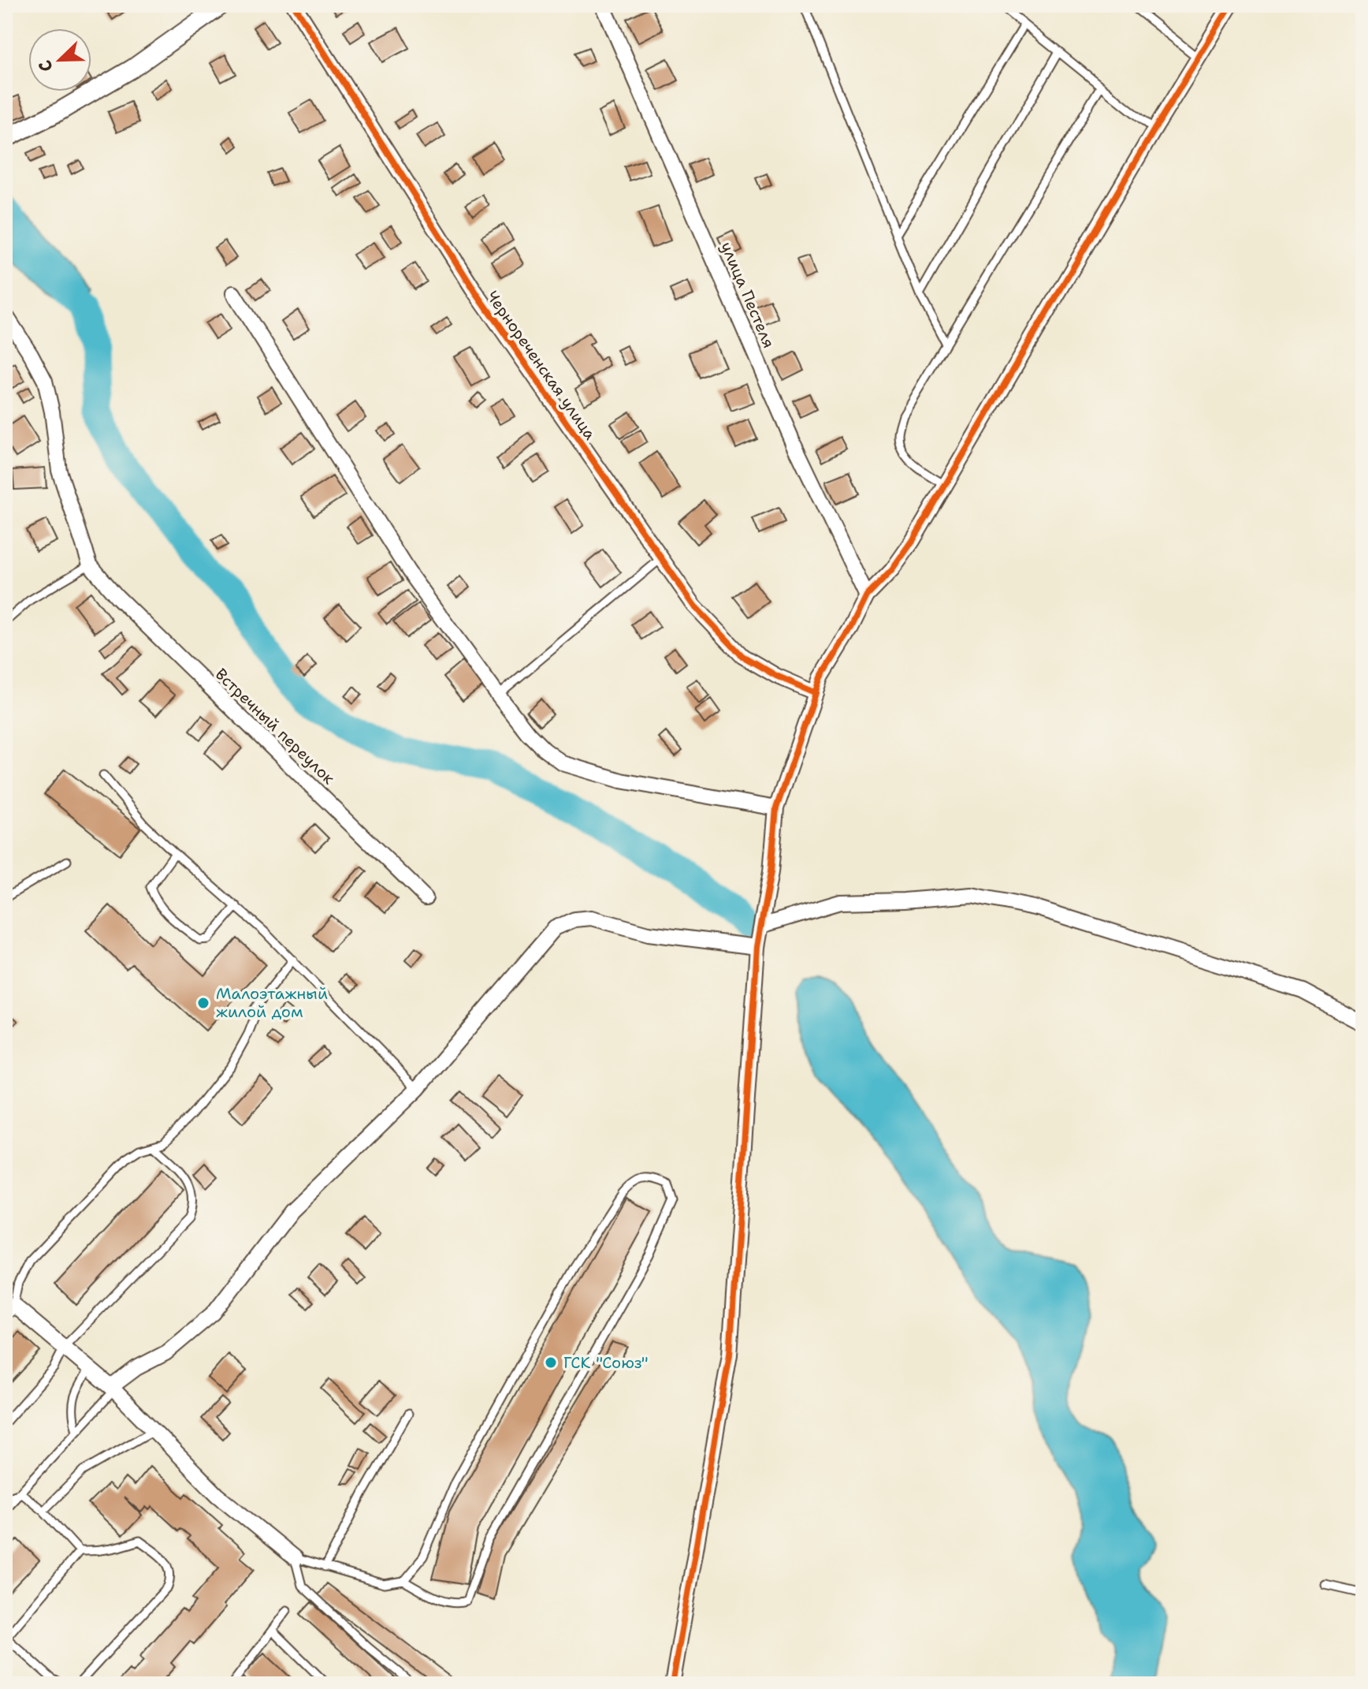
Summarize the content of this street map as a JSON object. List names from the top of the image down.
{
  "streets": {
    "street": ["улица Пестеля", "Чернореченская улица", "Встречный переулок"]
  },
  "places": ["Малоэтажный жилой дом", "ГСК \"Союз\""],
  "north": "bottom left"
}
